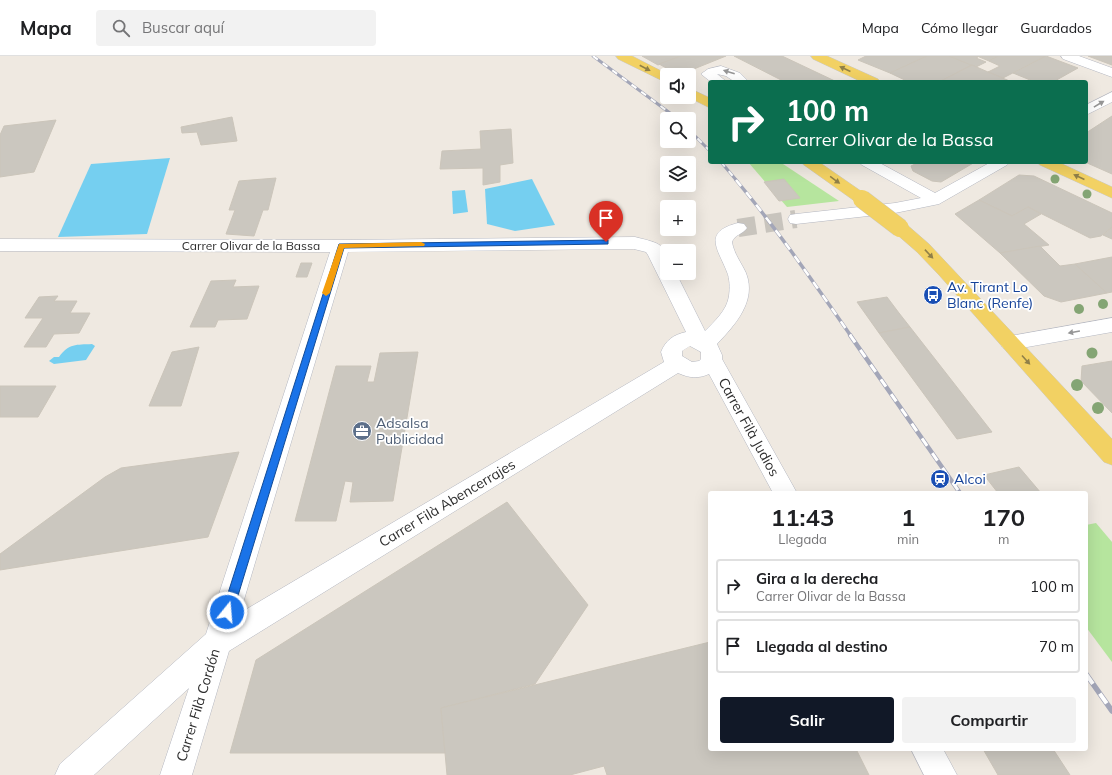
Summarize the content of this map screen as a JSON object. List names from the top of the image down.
{
  "streets": {
    "street": [
      "Carrer Olivar de la Bassa",
      "Carrer Filà Judios",
      "Carrer Filà Abencerrajes",
      "Carrer Filà Cordón"
    ]
  },
  "crossings": [
    ["Carrer Olivar de la Bassa", "Carrer Filà Judios"],
    ["Carrer Olivar de la Bassa", "Carrer Filà Cordón"],
    ["Carrer Filà Judios", "Carrer Filà Abencerrajes"],
    ["Carrer Filà Abencerrajes", "Carrer Filà Cordón"]
  ],
  "places": {
    "bus stop": ["Av. Tirant Lo Blanc (Renfe)"],
    "office": ["Adsalsa Publicidad"],
    "station": ["Alcoi"]
  },
  "page": {
    "header": "Mapa",
    "search": "Buscar aquí",
    "nav": ["Mapa", "Cómo llegar", "Guardados"],
    "map_buttons": ["+", "−"],
    "turn": ["100 m", "Carrer Olivar de la Bassa"],
    "eta": [
      "11:43",
      "Llegada",
      "1",
      "min",
      "170",
      "m"
    ],
    "list": [
      {
        "name": "Gira a la derecha",
        "note": "Carrer Olivar de la Bassa",
        "value": "100 m"
      },
      {
        "name": "Llegada al destino",
        "value": "70 m"
      }
    ],
    "buttons": ["Salir", "Compartir"]
  }
}
